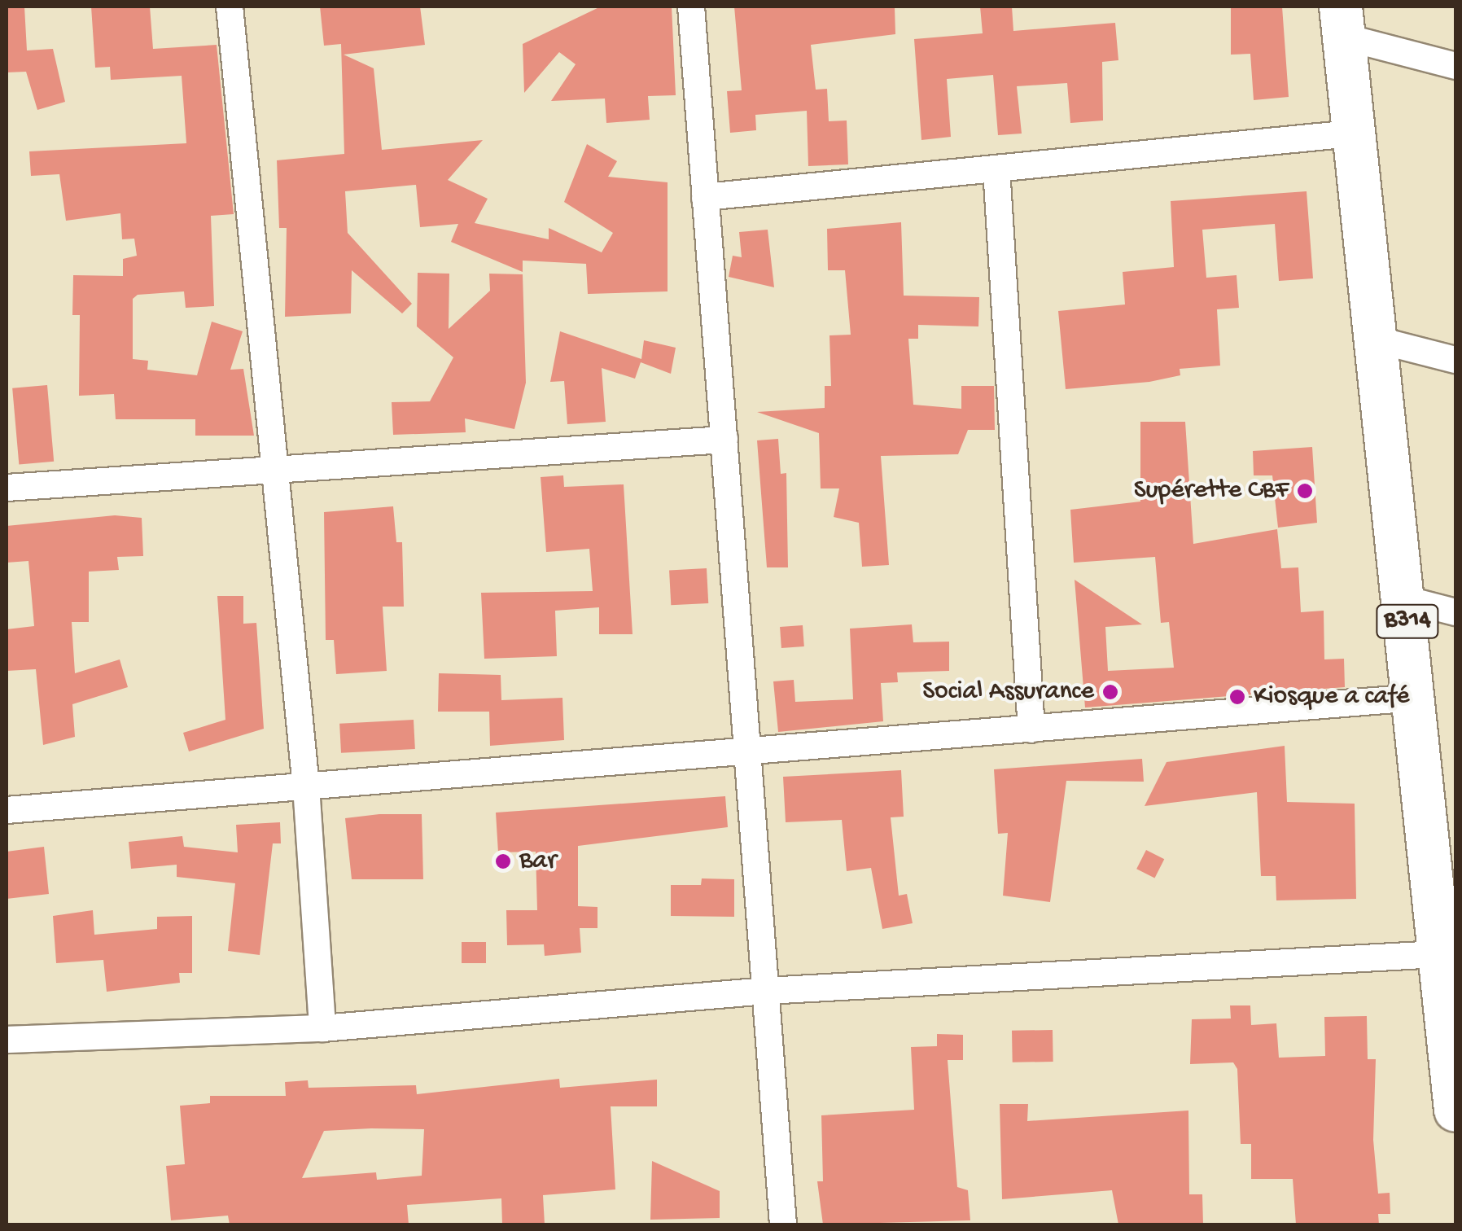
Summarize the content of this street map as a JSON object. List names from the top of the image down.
{
  "streets": {
    "main road": ["B314"]
  },
  "places": [
    "Supérette CBF",
    "Social Assurance",
    "Kiosque a café",
    "Bar"
  ]
}
